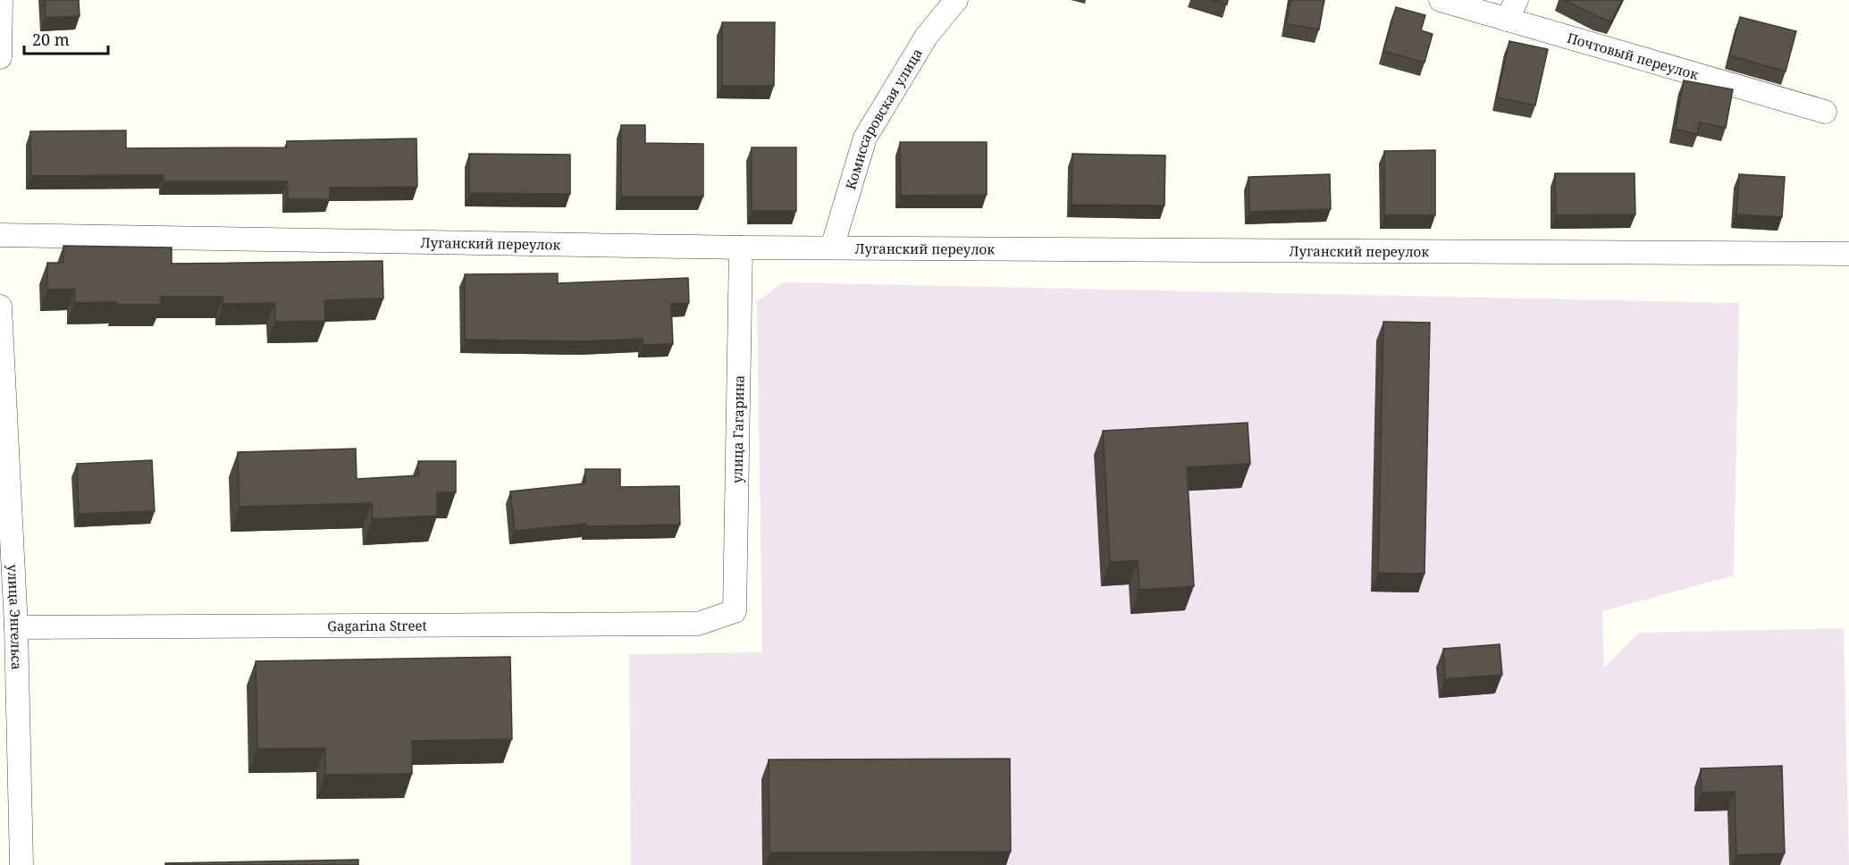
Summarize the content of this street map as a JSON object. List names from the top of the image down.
{
  "streets": {
    "street": [
      "Почтовый переулок",
      "Комиссаровская улица",
      "Луганский переулок",
      "улица Гагарина",
      "улица Энгельса"
    ]
  },
  "crossings": [
    ["Комиссаровская улица", "Луганский переулок"],
    ["Луганский переулок", "улица Гагарина"],
    ["улица Гагарина", "улица Энгельса"]
  ],
  "scale_bar": "20 m"
}
